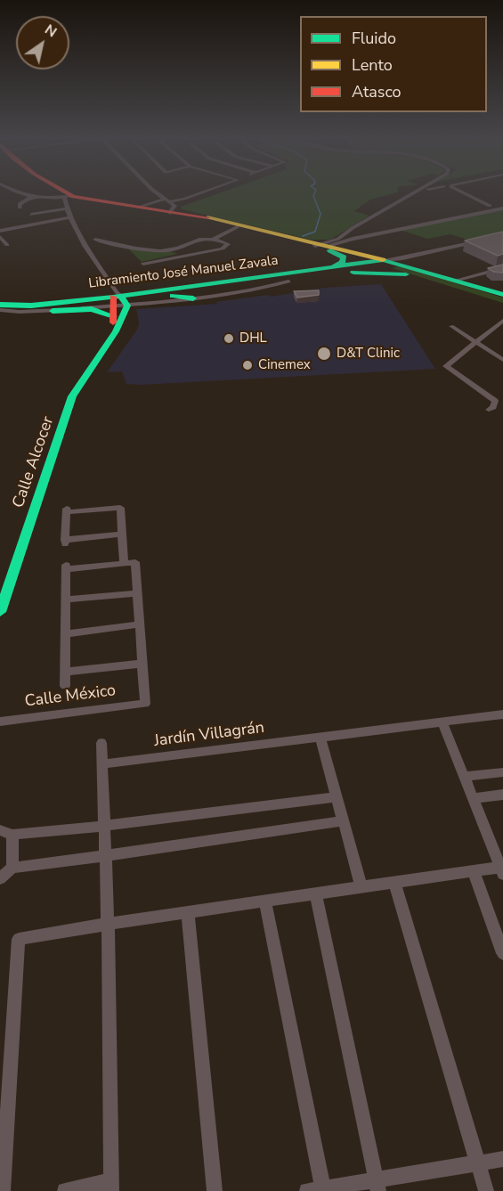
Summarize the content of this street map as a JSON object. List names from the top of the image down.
{
  "streets": {
    "street": [
      "Libramiento José Manuel Zavala",
      "Calle Alcocer",
      "Calle México",
      "Jardín Villagrán"
    ]
  },
  "crossings": [
    ["Libramiento José Manuel Zavala", "Calle Alcocer"]
  ],
  "places": ["DHL", "D&T Clinic", "Cinemex"],
  "legend": ["Fluido", "Lento", "Atasco"],
  "north": "top right"
}
